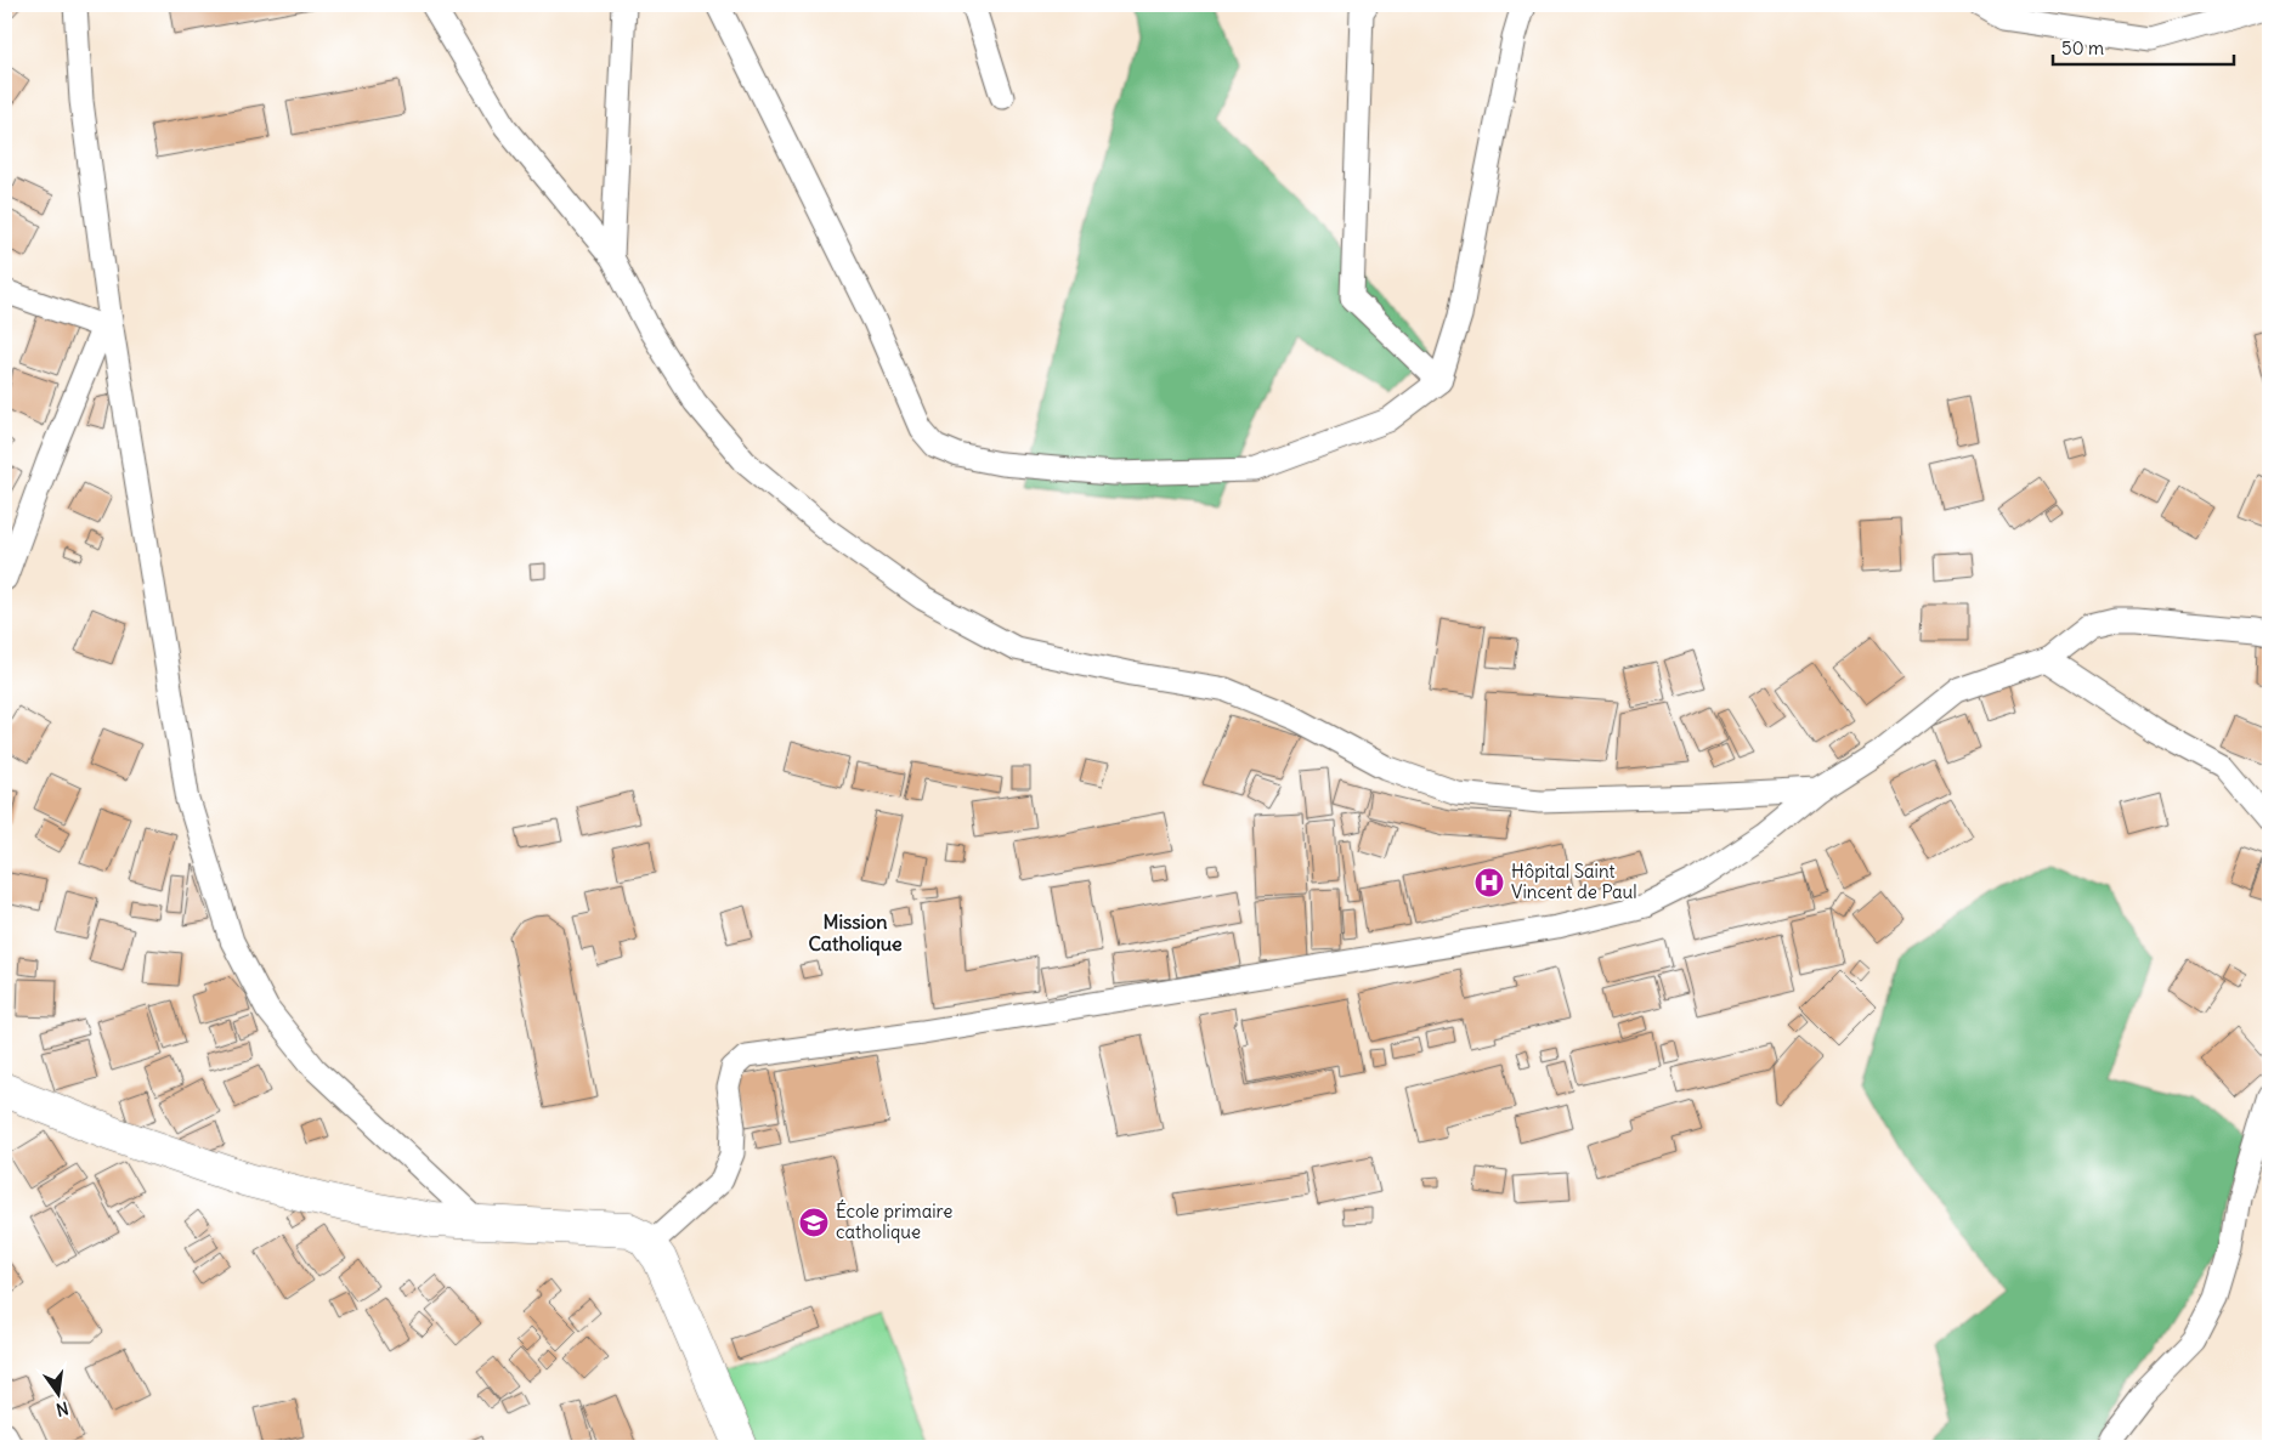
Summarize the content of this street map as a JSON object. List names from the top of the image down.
{
  "districts": ["Mission Catholique"],
  "places": {
    "hospital": ["Hôpital Saint Vincent de Paul"],
    "school or university": ["École primaire catholique"]
  },
  "scale_bar": "50 m",
  "north": "bottom"
}
